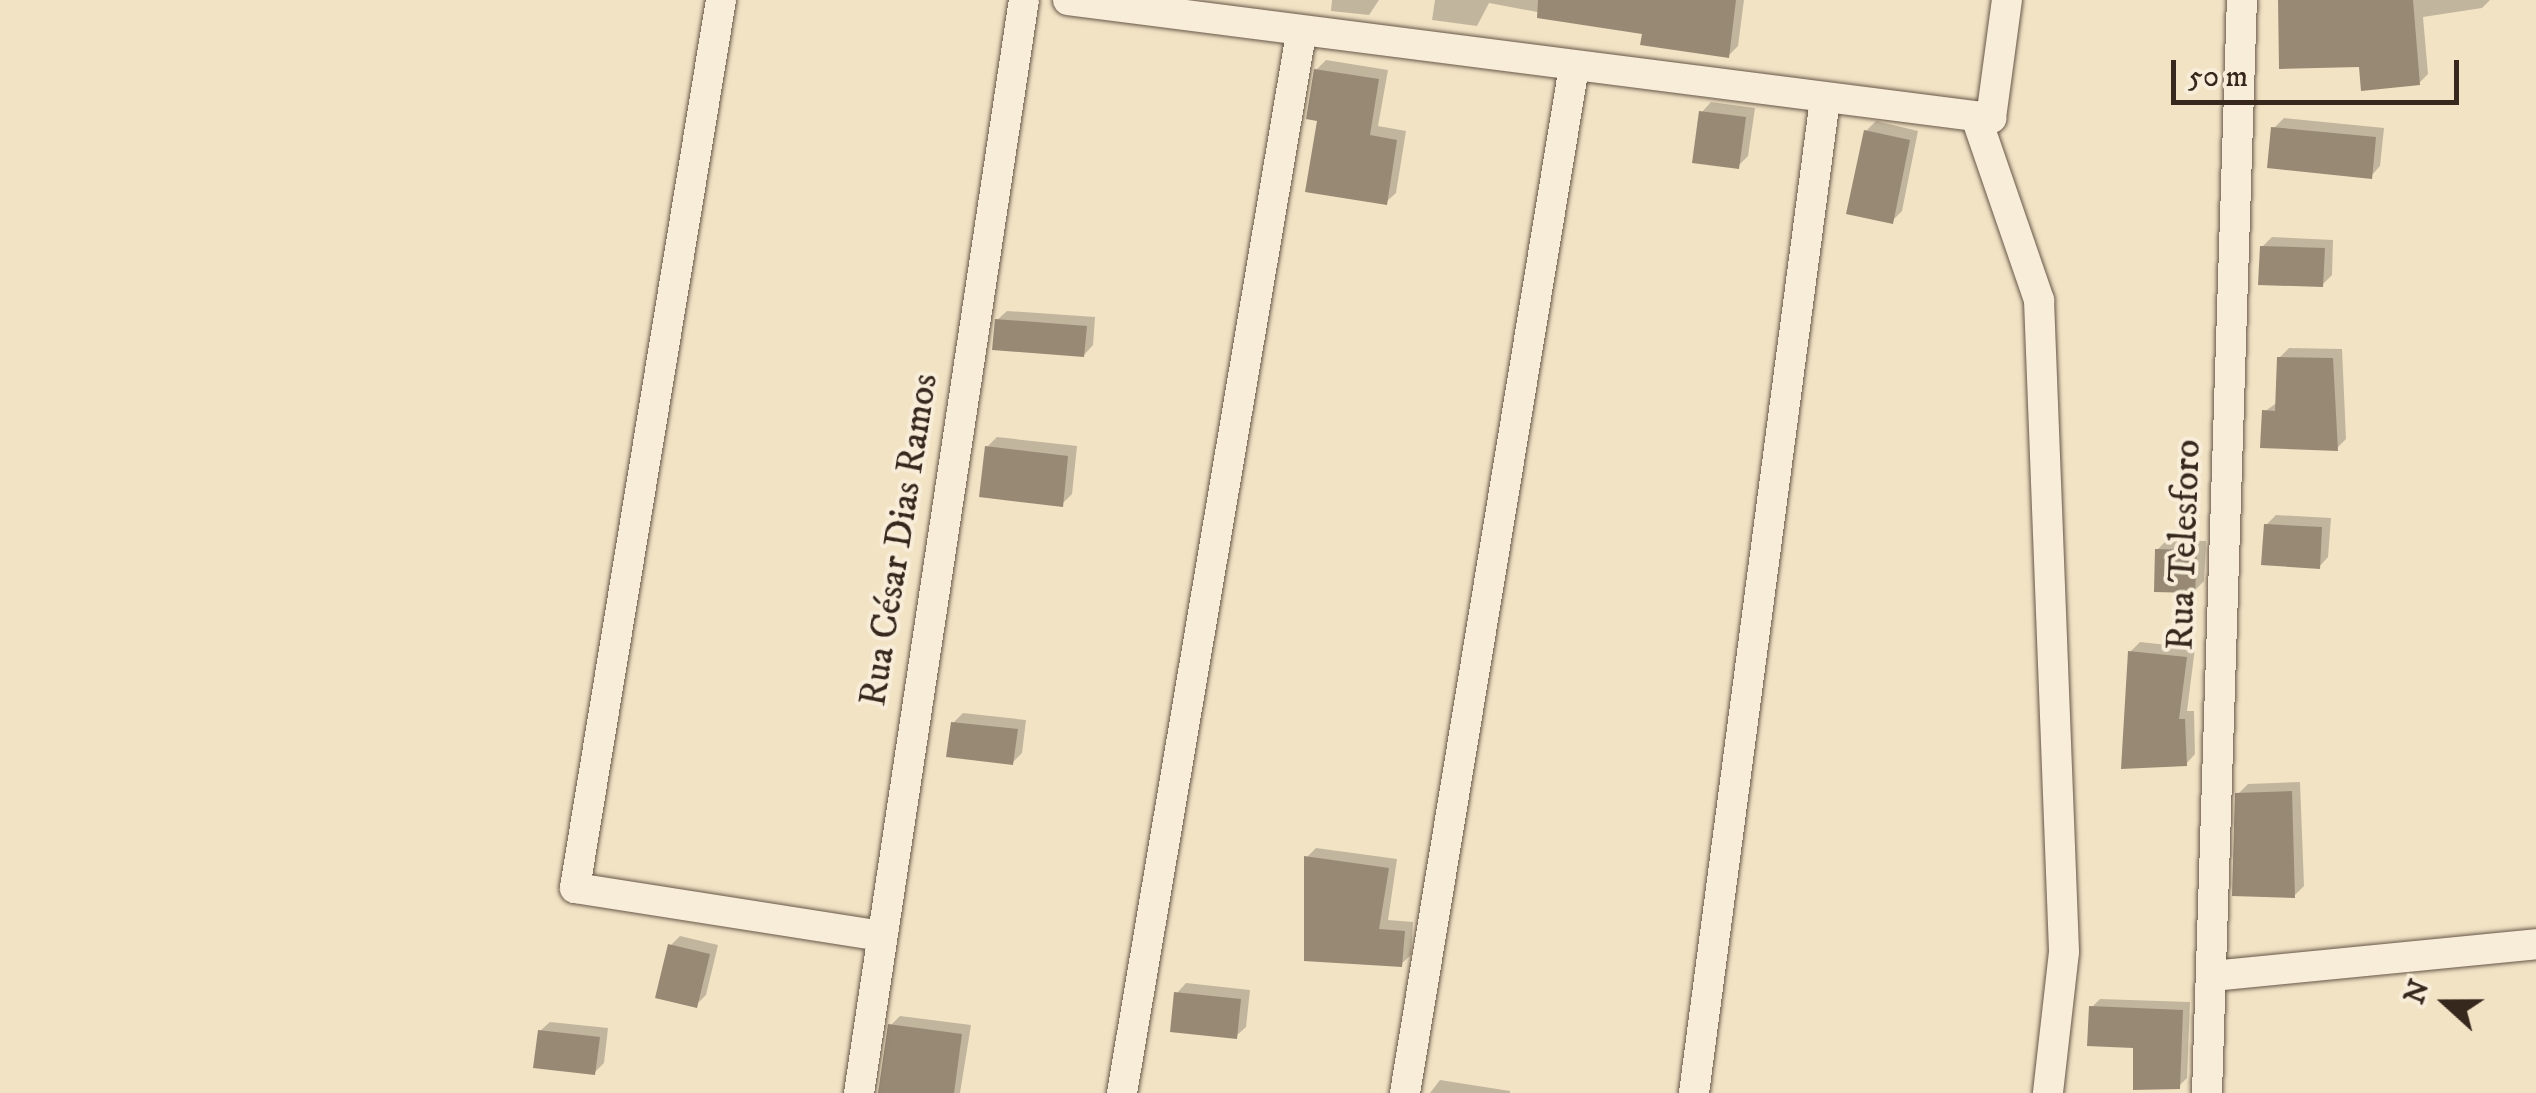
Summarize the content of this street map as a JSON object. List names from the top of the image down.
{
  "streets": {
    "street": ["Rua César Dias Ramos", "Rua Telesforo"]
  },
  "scale_bar": "50 m",
  "north": "left"
}
